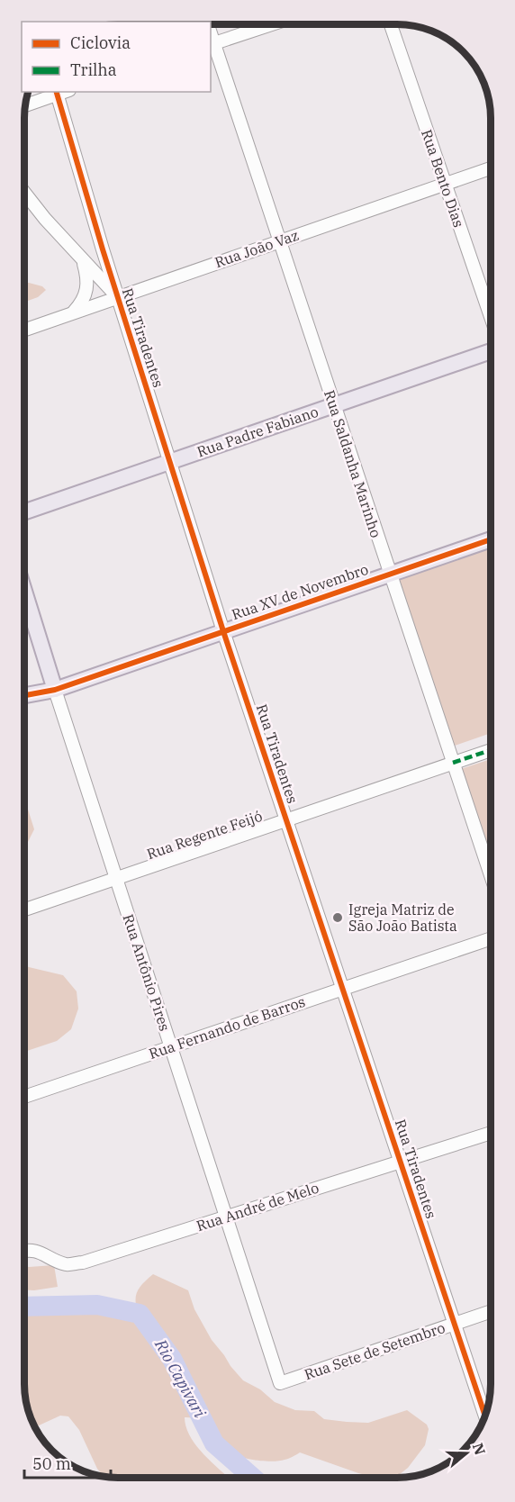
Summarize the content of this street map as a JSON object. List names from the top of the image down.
{
  "streets": {
    "main road": ["Rua Padre Fabiano", "Rua XV de Novembro", "Rua Antônio Pires"],
    "street": [
      "Rua Bento Dias",
      "Rua João Vaz",
      "Rua Tiradentes",
      "Rua Saldanha Marinho",
      "Rua Regente Feijó",
      "Rua Fernando de Barros",
      "Rua André de Melo",
      "Rua Sete de Setembro"
    ]
  },
  "crossings": [
    ["Rua Bento Dias", "Rua João Vaz"],
    ["Rua João Vaz", "Rua Tiradentes"],
    ["Rua João Vaz", "Rua Saldanha Marinho"],
    ["Rua Tiradentes", "Rua Padre Fabiano"],
    ["Rua Tiradentes", "Rua XV de Novembro"],
    ["Rua Tiradentes", "Rua Regente Feijó"],
    ["Rua Tiradentes", "Rua Fernando de Barros"],
    ["Rua Tiradentes", "Rua André de Melo"],
    ["Rua Tiradentes", "Rua Sete de Setembro"],
    ["Rua Padre Fabiano", "Rua Saldanha Marinho"],
    ["Rua Saldanha Marinho", "Rua XV de Novembro"],
    ["Rua Saldanha Marinho", "Rua Regente Feijó"],
    ["Rua XV de Novembro", "Rua Antônio Pires"],
    ["Rua Regente Feijó", "Rua Antônio Pires"],
    ["Rua Antônio Pires", "Rua Fernando de Barros"],
    ["Rua Antônio Pires", "Rua André de Melo"],
    ["Rua Antônio Pires", "Rua Sete de Setembro"]
  ],
  "water": ["Rio Capivari"],
  "places": ["Igreja Matriz de São João Batista"],
  "legend": ["Ciclovia", "Trilha"],
  "scale_bar": "50 m",
  "north": "right"
}
